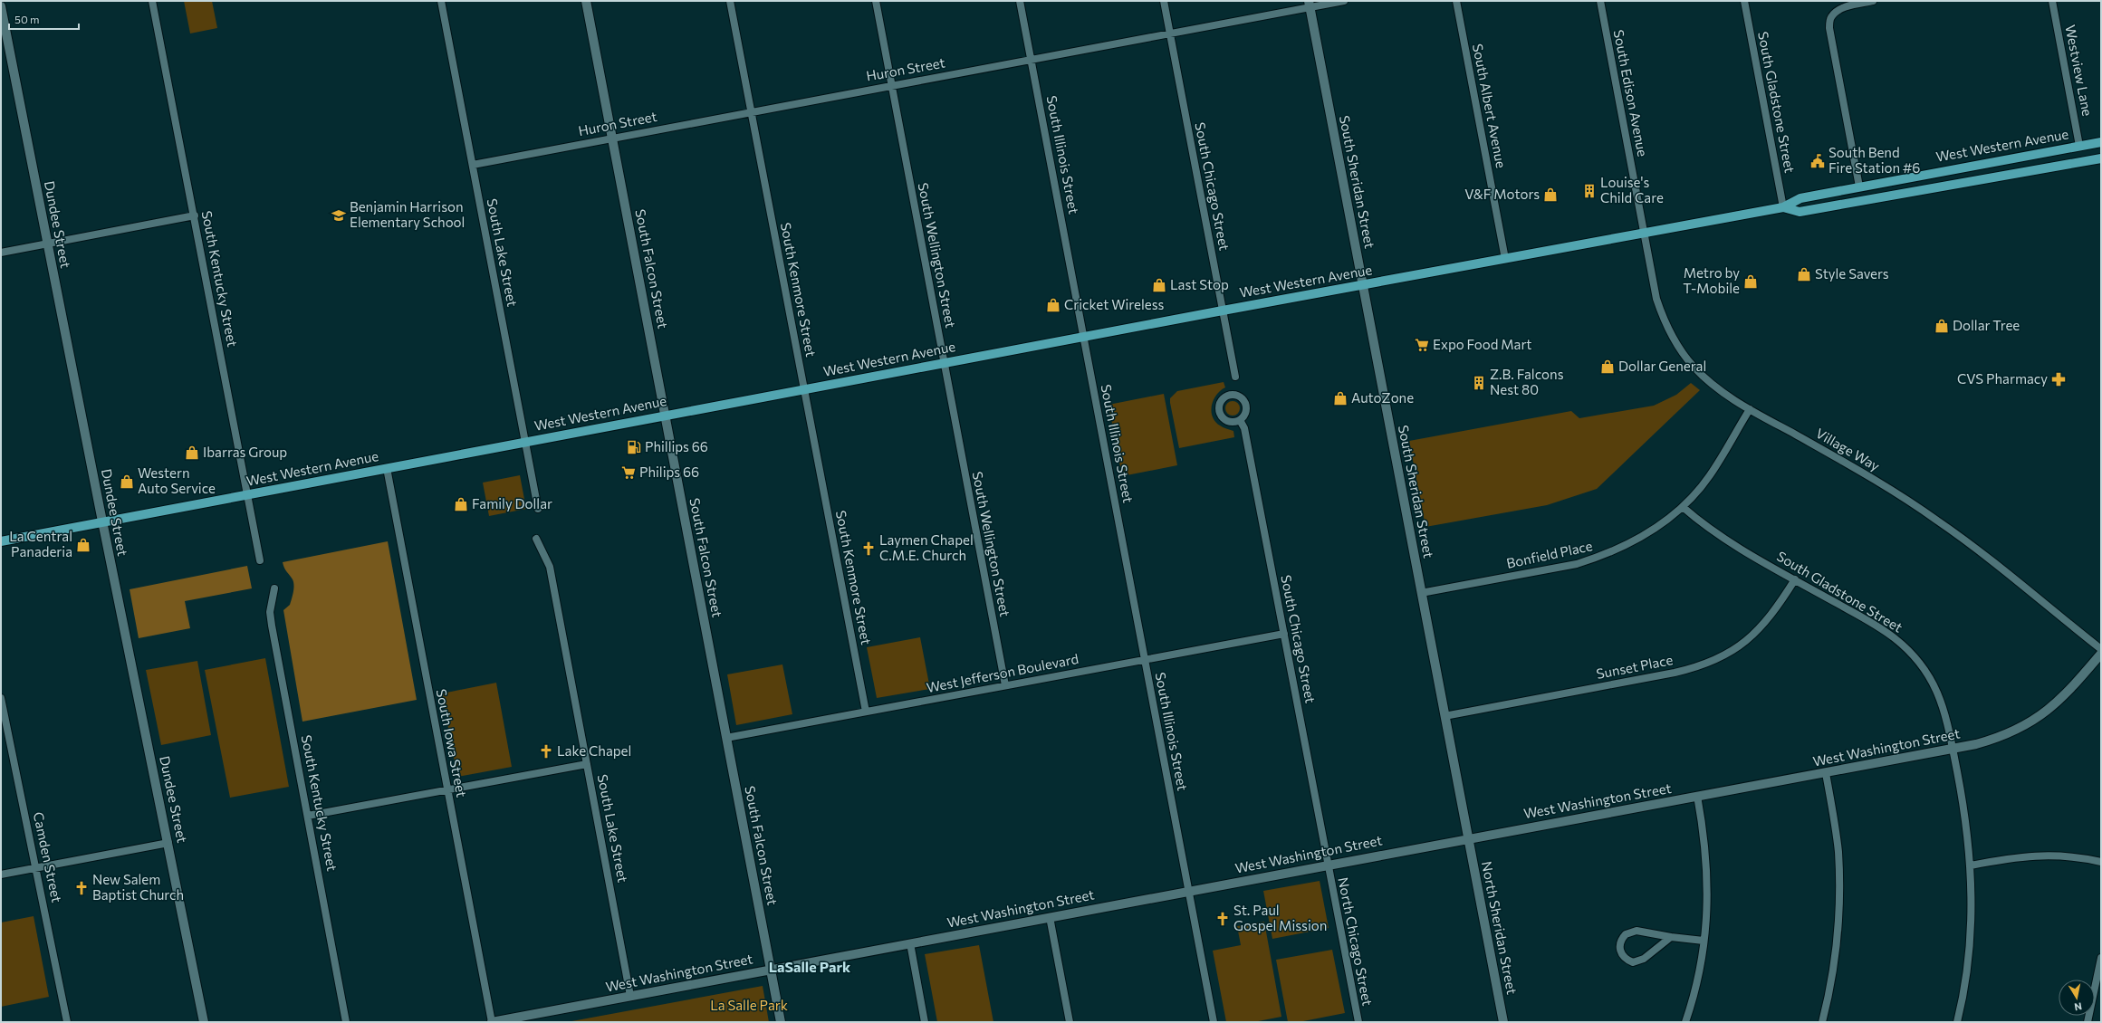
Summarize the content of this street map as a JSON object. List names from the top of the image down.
{
  "streets": {
    "main road": ["West Western Avenue"],
    "street": [
      "Huron Street",
      "Westview Lane",
      "South Edison Avenue",
      "South Gladstone Street",
      "South Albert Avenue",
      "South Illinois Street",
      "South Sheridan Street",
      "South Chicago Street",
      "Dundee Street",
      "South Lake Street",
      "South Wellington Street",
      "South Falcon Street",
      "South Kentucky Street",
      "South Kenmore Street",
      "Village Way",
      "Bonfield Place",
      "Sunset Place",
      "West Jefferson Boulevard",
      "South Iowa Street",
      "West Washington Street",
      "Camden Street",
      "North Sheridan Street",
      "North Chicago Street"
    ]
  },
  "crossings": [
    ["Huron Street", "South Illinois Street"],
    ["Huron Street", "South Sheridan Street"],
    ["Huron Street", "South Chicago Street"],
    ["Huron Street", "South Lake Street"],
    ["Huron Street", "South Wellington Street"],
    ["Huron Street", "South Falcon Street"],
    ["Huron Street", "South Kenmore Street"],
    ["Westview Lane", "West Western Avenue"],
    ["South Edison Avenue", "West Western Avenue"],
    ["South Edison Avenue", "Village Way"],
    ["South Gladstone Street", "West Western Avenue"],
    ["South Gladstone Street", "Bonfield Place"],
    ["South Gladstone Street", "Sunset Place"],
    ["South Gladstone Street", "West Washington Street"],
    ["South Albert Avenue", "West Western Avenue"],
    ["West Western Avenue", "South Illinois Street"],
    ["West Western Avenue", "South Sheridan Street"],
    ["West Western Avenue", "South Chicago Street"],
    ["West Western Avenue", "Dundee Street"],
    ["West Western Avenue", "South Lake Street"],
    ["West Western Avenue", "South Wellington Street"],
    ["West Western Avenue", "South Falcon Street"],
    ["West Western Avenue", "South Kentucky Street"],
    ["West Western Avenue", "South Kenmore Street"],
    ["West Western Avenue", "Village Way"],
    ["West Western Avenue", "South Iowa Street"],
    ["South Illinois Street", "West Jefferson Boulevard"],
    ["South Illinois Street", "West Washington Street"],
    ["South Sheridan Street", "Bonfield Place"],
    ["South Sheridan Street", "Sunset Place"],
    ["South Sheridan Street", "West Washington Street"],
    ["South Sheridan Street", "North Sheridan Street"],
    ["South Chicago Street", "West Jefferson Boulevard"],
    ["South Chicago Street", "West Washington Street"],
    ["South Chicago Street", "North Chicago Street"],
    ["South Lake Street", "West Washington Street"],
    ["South Wellington Street", "West Jefferson Boulevard"],
    ["South Falcon Street", "West Jefferson Boulevard"],
    ["South Falcon Street", "West Washington Street"],
    ["South Kenmore Street", "West Jefferson Boulevard"],
    ["Village Way", "Bonfield Place"],
    ["South Iowa Street", "West Washington Street"],
    ["West Washington Street", "North Sheridan Street"],
    ["West Washington Street", "North Chicago Street"]
  ],
  "districts": ["LaSalle Park"],
  "parks": ["La Salle Park"],
  "places": {
    "public building": ["South Bend Fire Station #6"],
    "building": ["Louise's Child Care", "Z.B. Falcons Nest 80"],
    "shop": [
      "V&F Motors",
      "Style Savers",
      "Metro by T-Mobile",
      "Last Stop",
      "Cricket Wireless",
      "Dollar Tree",
      "Dollar General",
      "AutoZone",
      "Ibarras Group",
      "Western Auto Service",
      "Family Dollar",
      "La Central Panaderia"
    ],
    "school or university": ["Benjamin Harrison Elementary School"],
    "supermarket": ["Expo Food Mart", "Philips 66"],
    "pharmacy": ["CVS Pharmacy"],
    "fuel station": ["Phillips 66"],
    "church": [
      "Laymen Chapel C.M.E. Church",
      "Lake Chapel",
      "New Salem Baptist Church",
      "St. Paul Gospel Mission"
    ]
  },
  "scale_bar": "50 m",
  "north": "bottom"
}
